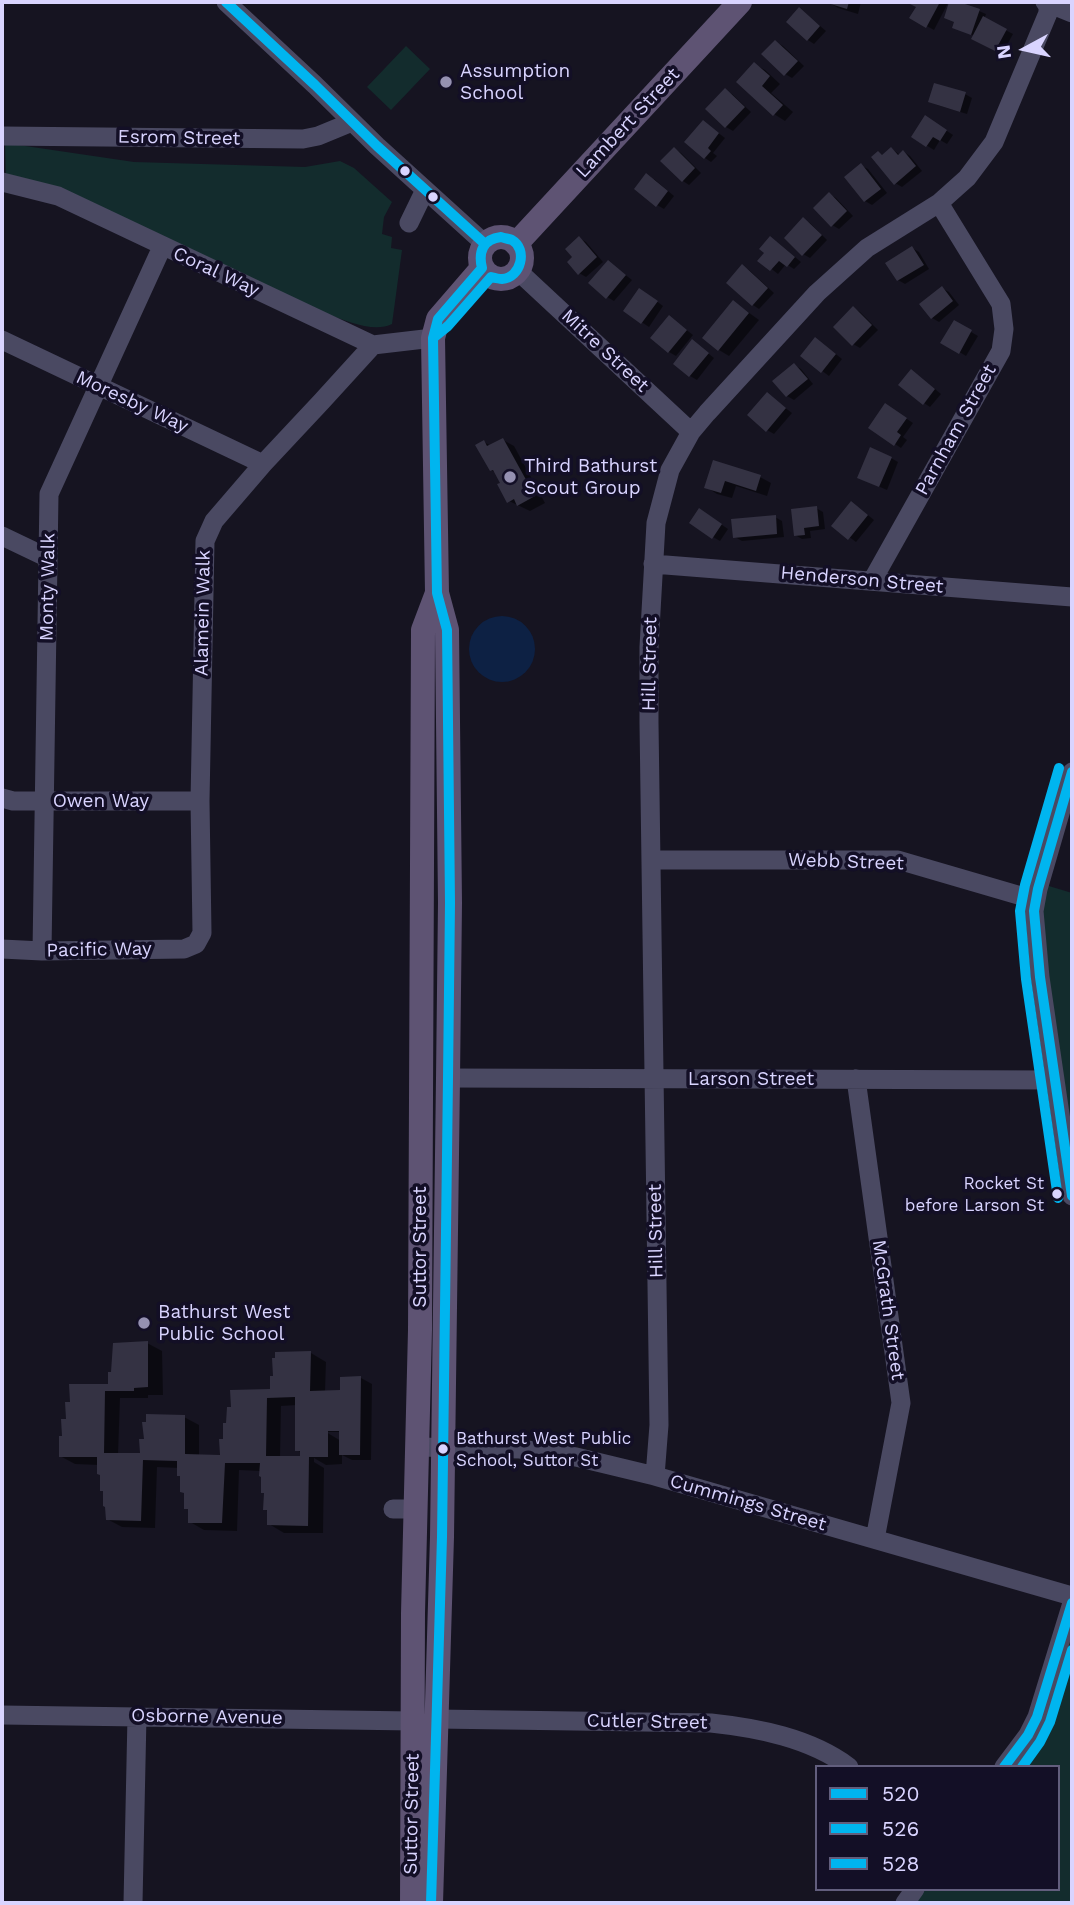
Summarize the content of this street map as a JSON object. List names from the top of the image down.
{
  "streets": {
    "main road": ["Lambert Street", "Suttor Street"],
    "street": [
      "Esrom Street",
      "Coral Way",
      "Mitre Street",
      "Moresby Way",
      "Parnham Street",
      "Henderson Street",
      "Monty Walk",
      "Alamein Walk",
      "Hill Street",
      "Owen Way",
      "Webb Street",
      "Pacific Way",
      "Larson Street",
      "McGrath Street",
      "Cummings Street",
      "Osborne Avenue",
      "Cutler Street"
    ]
  },
  "crossings": [
    ["Lambert Street", "Mitre Street"],
    ["Lambert Street", "Suttor Street"],
    ["Coral Way", "Monty Walk"],
    ["Coral Way", "Alamein Walk"],
    ["Mitre Street", "Hill Street"],
    ["Mitre Street", "Suttor Street"],
    ["Moresby Way", "Monty Walk"],
    ["Moresby Way", "Alamein Walk"],
    ["Parnham Street", "Henderson Street"],
    ["Parnham Street", "Hill Street"],
    ["Henderson Street", "Hill Street"],
    ["Monty Walk", "Owen Way"],
    ["Monty Walk", "Pacific Way"],
    ["Alamein Walk", "Owen Way"],
    ["Alamein Walk", "Pacific Way"],
    ["Hill Street", "Webb Street"],
    ["Hill Street", "Larson Street"],
    ["Hill Street", "Cummings Street"],
    ["Larson Street", "Suttor Street"],
    ["Larson Street", "McGrath Street"],
    ["Suttor Street", "Cummings Street"],
    ["Suttor Street", "Osborne Avenue"],
    ["Suttor Street", "Cutler Street"],
    ["McGrath Street", "Cummings Street"],
    ["Osborne Avenue", "Cutler Street"]
  ],
  "places": [
    "Assumption School",
    "Third Bathurst Scout Group",
    "Rocket St before Larson St",
    "Bathurst West Public School",
    "Bathurst West Public School, Suttor St"
  ],
  "lines": ["transit line 520", "transit line 528", "transit line 526"],
  "legend": ["520", "526", "528"],
  "north": "left"
}
